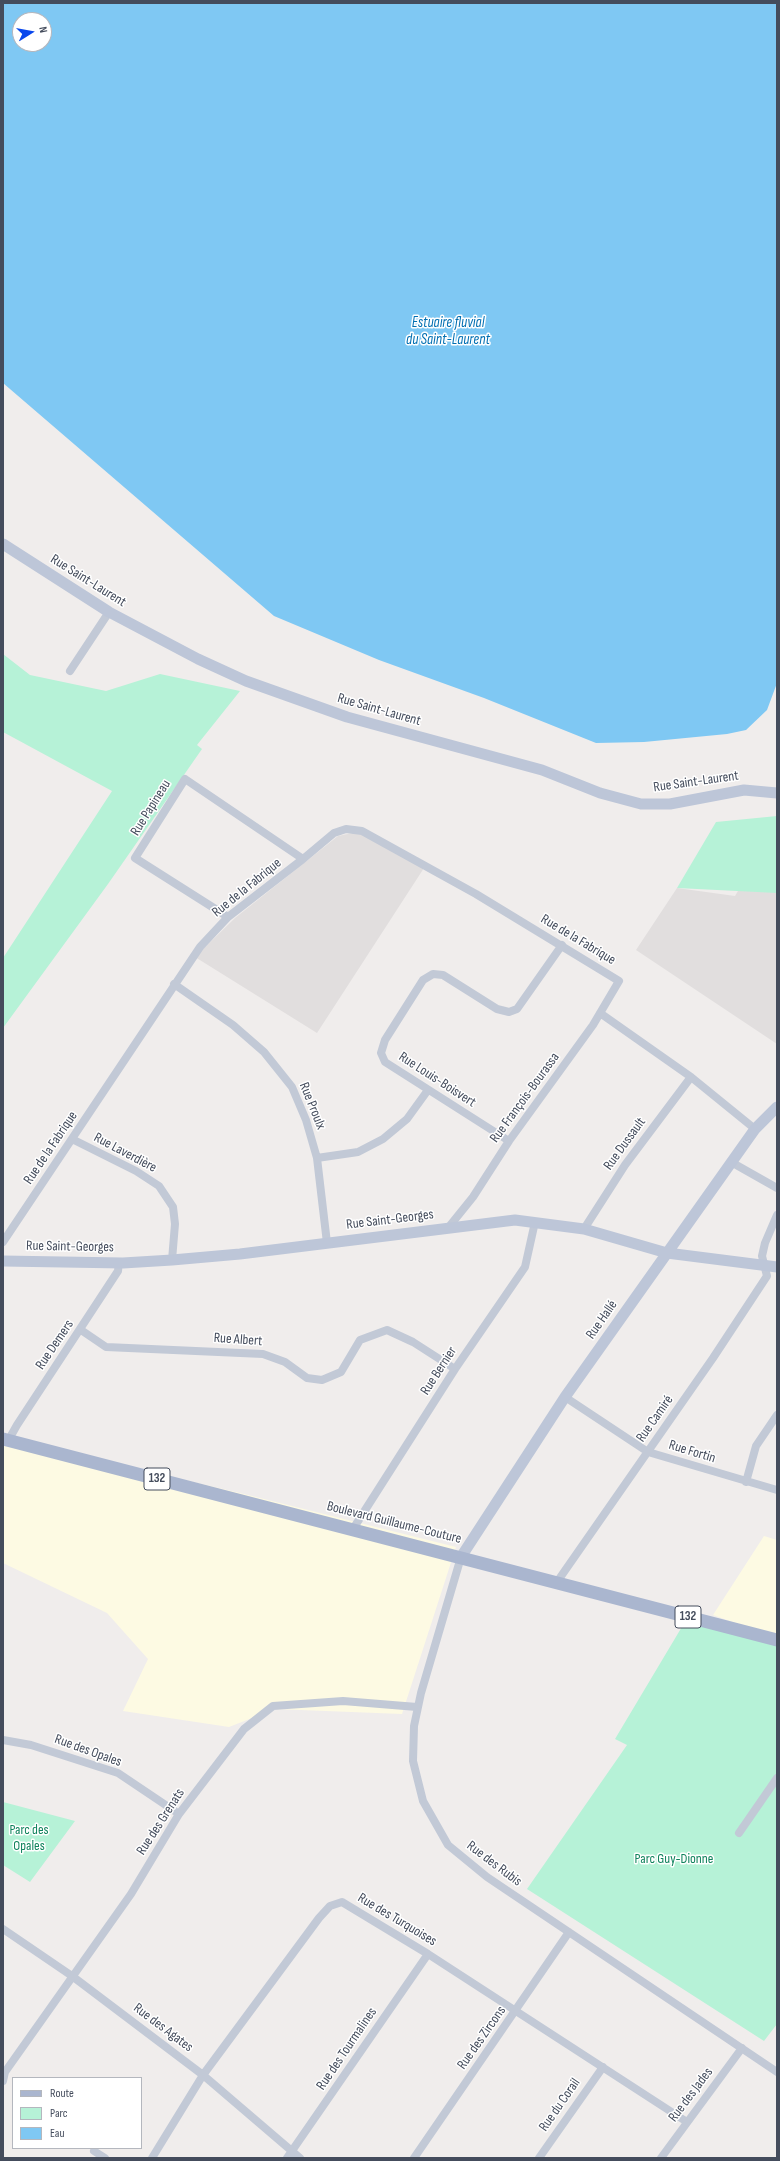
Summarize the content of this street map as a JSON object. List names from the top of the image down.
{
  "streets": {
    "main road": ["132", "Boulevard Guillaume-Couture"],
    "street": [
      "Rue Saint-Laurent",
      "Rue Papineau",
      "Rue de la Fabrique",
      "Rue Louis-Boisvert",
      "Rue François-Bourassa",
      "Rue Proulx",
      "Rue Dussault",
      "Rue Laverdière",
      "Rue Saint-Georges",
      "Rue Hallé",
      "Rue Albert",
      "Rue Demers",
      "Rue Bernier",
      "Rue Camiré",
      "Rue Fortin",
      "Rue des Opales",
      "Rue des Grenats",
      "Rue des Rubis",
      "Rue des Turquoises",
      "Rue des Agates",
      "Rue des Zircons",
      "Rue des Tourmalines",
      "Rue des Jades",
      "Rue du Corail"
    ]
  },
  "crossings": [
    ["Rue Papineau", "Rue de la Fabrique"],
    ["Rue de la Fabrique", "Rue Louis-Boisvert"],
    ["Rue de la Fabrique", "Rue François-Bourassa"],
    ["Rue de la Fabrique", "Rue Proulx"],
    ["Rue de la Fabrique", "Rue Laverdière"],
    ["Rue Louis-Boisvert", "Rue François-Bourassa"],
    ["Rue François-Bourassa", "Rue Saint-Georges"],
    ["Rue Proulx", "Rue Saint-Georges"],
    ["Rue Dussault", "Rue Saint-Georges"],
    ["Rue Laverdière", "Rue Saint-Georges"],
    ["Rue Saint-Georges", "Rue Hallé"],
    ["Rue Saint-Georges", "Rue Demers"],
    ["Rue Saint-Georges", "Rue Bernier"],
    ["Rue Saint-Georges", "Rue Camiré"],
    ["Rue Hallé", "Rue Fortin"],
    ["Rue Hallé", "Boulevard Guillaume-Couture"],
    ["Rue Hallé", "Rue des Rubis"],
    ["Rue Albert", "Rue Demers"],
    ["Rue Albert", "Rue Bernier"],
    ["Rue Demers", "Boulevard Guillaume-Couture"],
    ["Rue Bernier", "Boulevard Guillaume-Couture"],
    ["Rue Camiré", "Rue Fortin"],
    ["Rue Camiré", "Boulevard Guillaume-Couture"],
    ["Boulevard Guillaume-Couture", "Rue des Rubis"],
    ["Rue des Opales", "Rue des Grenats"],
    ["Rue des Grenats", "Rue des Rubis"],
    ["Rue des Grenats", "Rue des Agates"],
    ["Rue des Rubis", "Rue des Zircons"],
    ["Rue des Rubis", "Rue des Jades"],
    ["Rue des Turquoises", "Rue des Agates"],
    ["Rue des Turquoises", "Rue des Zircons"],
    ["Rue des Turquoises", "Rue des Tourmalines"],
    ["Rue des Turquoises", "Rue des Jades"],
    ["Rue des Turquoises", "Rue du Corail"],
    ["Rue des Agates", "Rue des Tourmalines"]
  ],
  "water": ["Estuaire fluvial du Saint-Laurent"],
  "parks": ["Parc des Opales", "Parc Guy-Dionne"],
  "legend": ["Route", "Parc", "Eau"],
  "north": "right"
}
